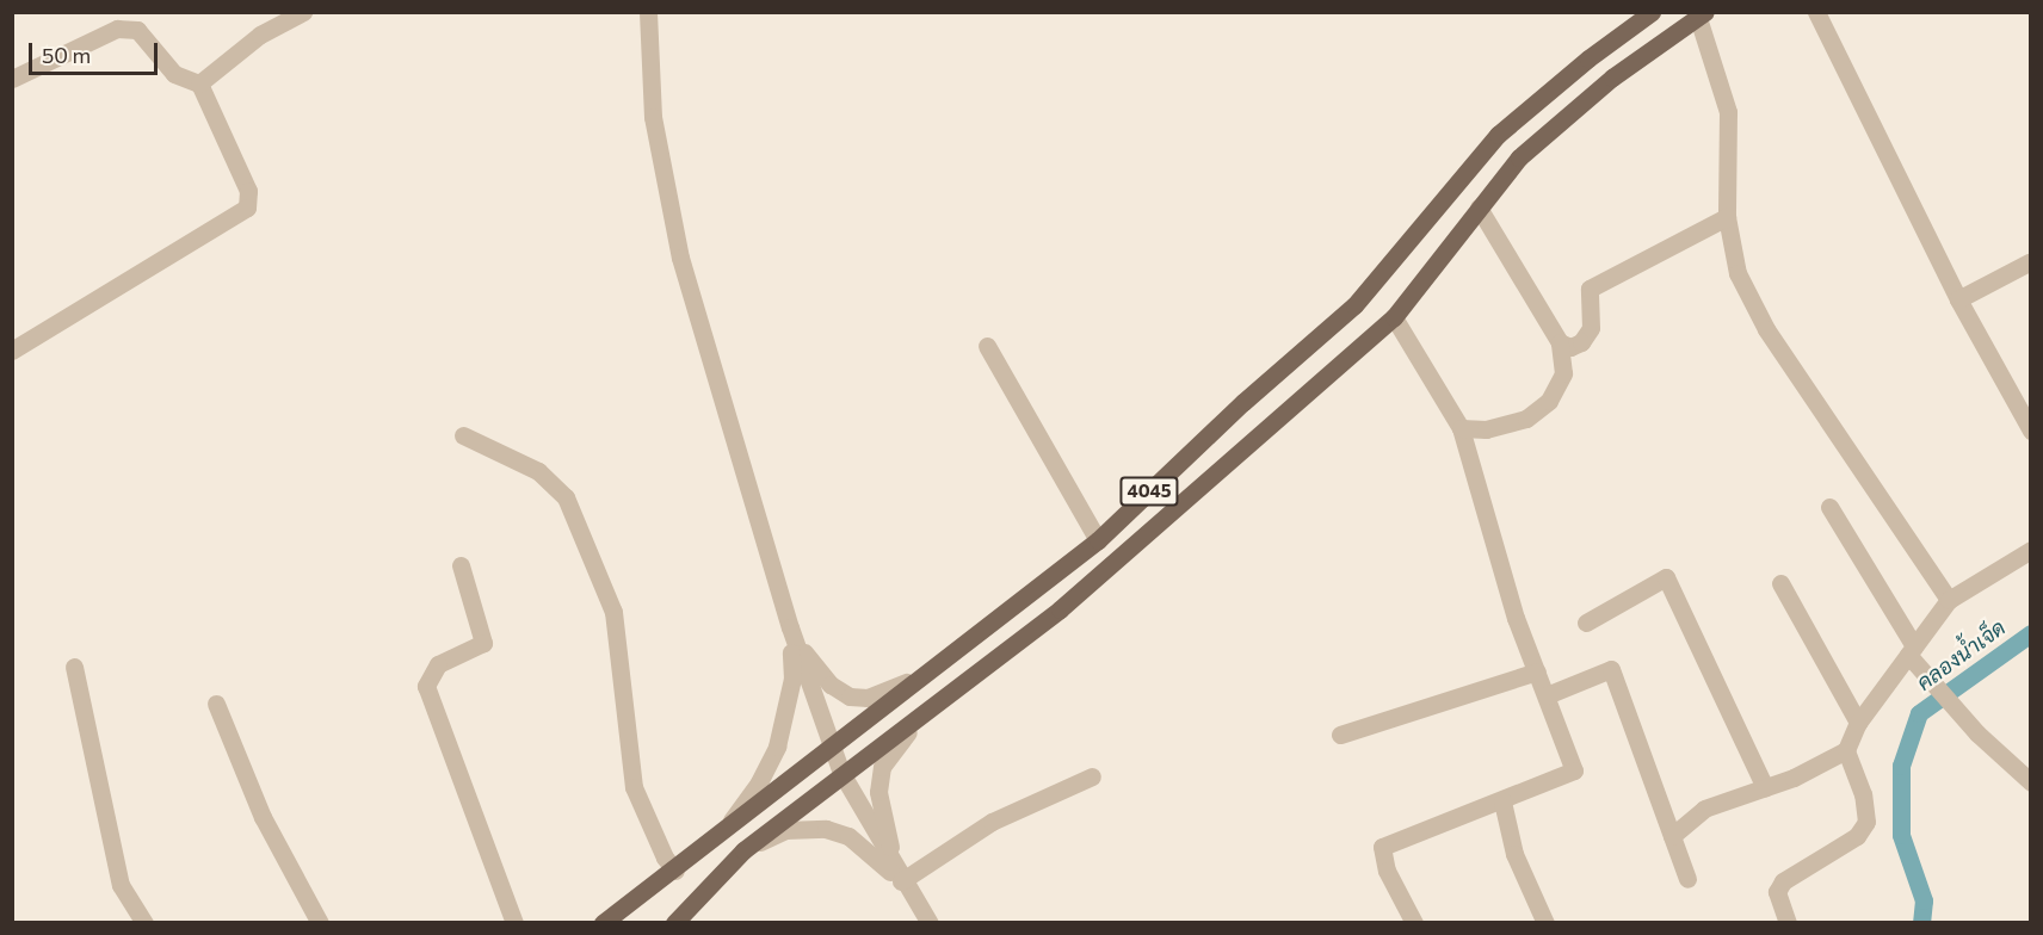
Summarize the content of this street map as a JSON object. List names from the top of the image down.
{
  "streets": {
    "main road": ["4045"]
  },
  "water": ["คลองน้ำเจ็ด"],
  "scale_bar": "50 m"
}
